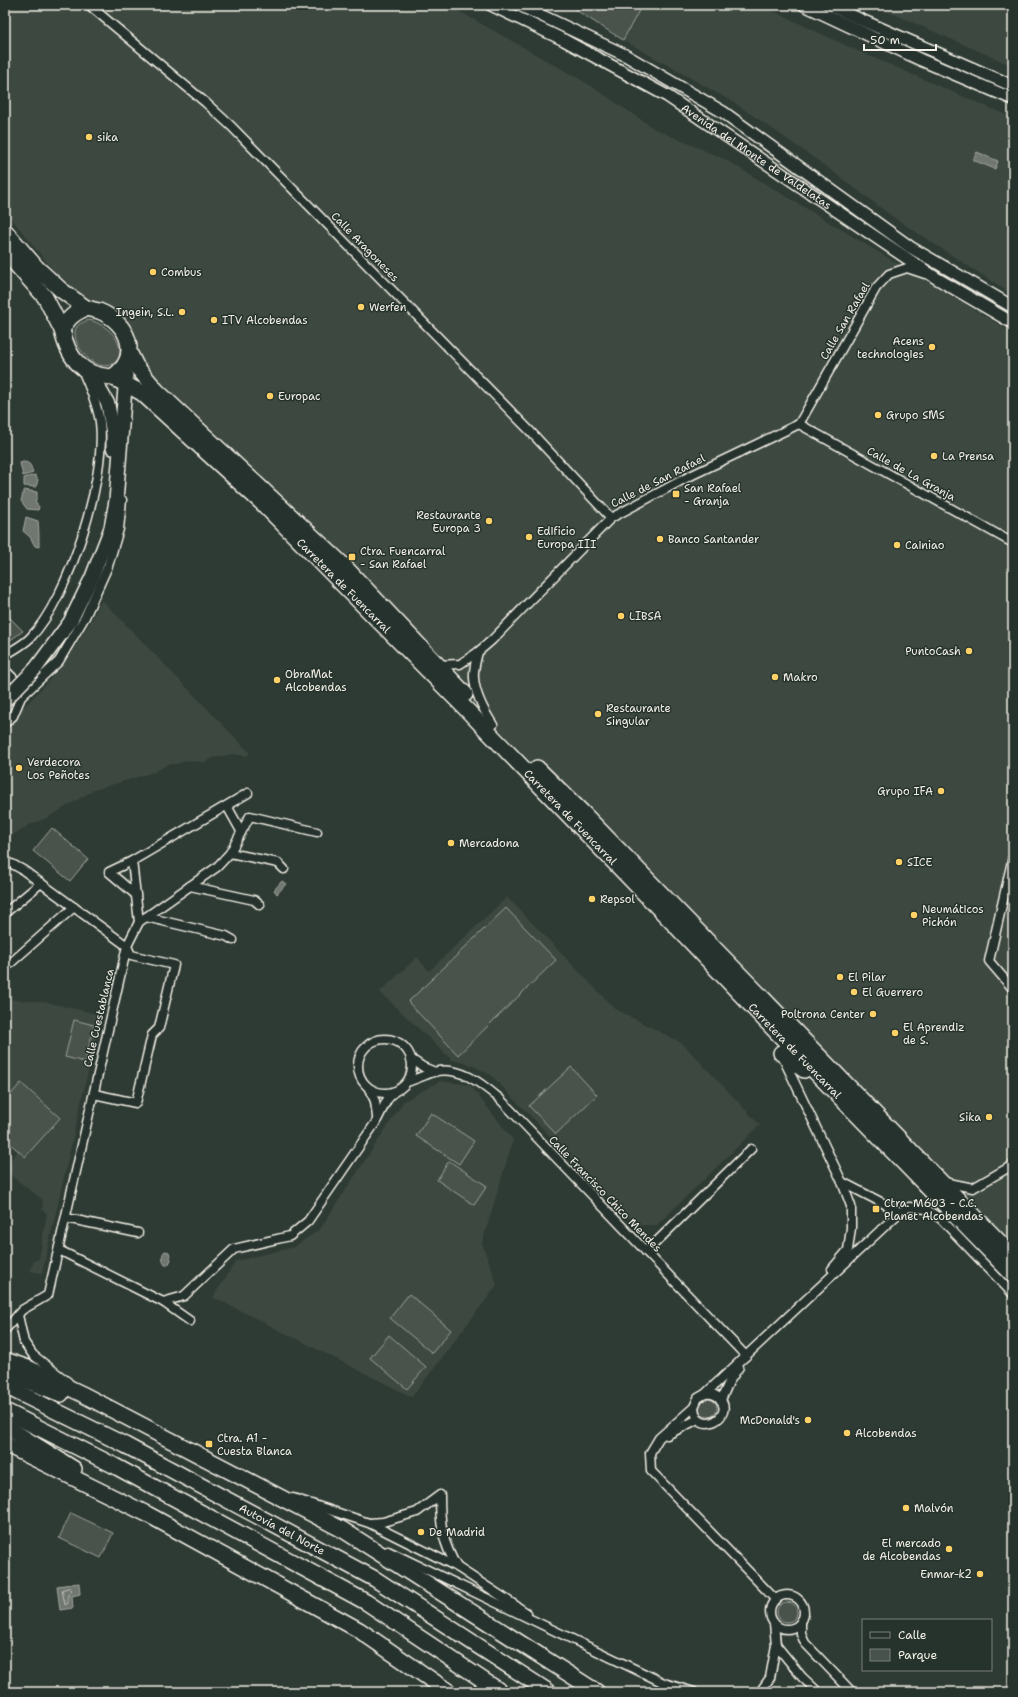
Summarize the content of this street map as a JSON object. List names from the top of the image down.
{
  "streets": {
    "highway": ["Carretera de Fuencarral", "Autovía del Norte"],
    "street": [
      "Avenida del Monte de Valdelatas",
      "Calle Aragoneses",
      "Calle San Rafael",
      "Calle de La Granja",
      "Calle de San Rafael",
      "Calle Cuestablanca",
      "Calle Francisco Chico Mendes"
    ]
  },
  "crossings": [
    ["Avenida del Monte de Valdelatas", "Calle San Rafael"],
    ["Calle Aragoneses", "Calle de San Rafael"],
    ["Calle San Rafael", "Calle de La Granja"],
    ["Calle San Rafael", "Calle de San Rafael"],
    ["Calle de La Granja", "Calle de San Rafael"],
    ["Calle de San Rafael", "Carretera de Fuencarral"]
  ],
  "places": {
    "other": [
      "sika",
      "Combus",
      "Werfen",
      "Ingein, S.L.",
      "ITV Alcobendas",
      "Acens technologies",
      "Europac",
      "Grupo SMS",
      "La Prensa",
      "Restaurante Europa 3",
      "Edificio Europa III",
      "Banco Santander",
      "Cainiao",
      "LIBSA",
      "PuntoCash",
      "Makro",
      "ObraMat Alcobendas",
      "Restaurante Singular",
      "Verdecora Los Peñotes",
      "Grupo IFA",
      "Mercadona",
      "SICE",
      "Repsol",
      "Neumáticos Pichón",
      "El Pilar",
      "El Guerrero",
      "Poltrona Center",
      "El Aprendiz de S.",
      "Sika",
      "McDonald's",
      "Alcobendas",
      "Malvón",
      "De Madrid",
      "El mercado de Alcobendas",
      "Enmar-k2"
    ],
    "transit": [
      "San Rafael - Granja",
      "Ctra. Fuencarral - San Rafael",
      "Ctra. M603 - C.C. Planet Alcobendas",
      "Ctra. A1 - Cuesta Blanca"
    ]
  },
  "legend": ["Calle", "Parque"],
  "scale_bar": "50 m"
}
